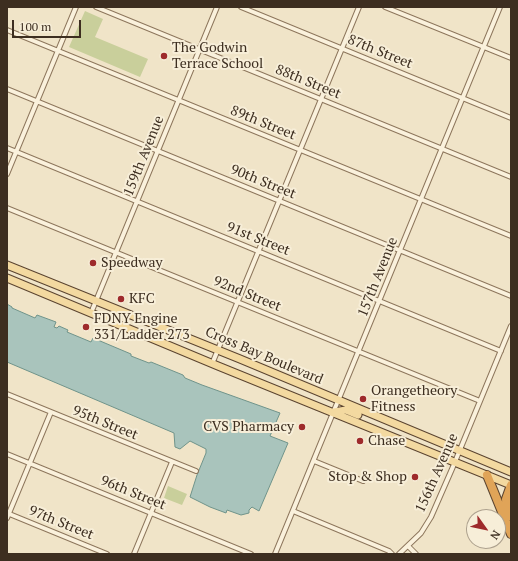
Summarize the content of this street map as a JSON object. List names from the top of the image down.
{
  "streets": {
    "main road": ["Cross Bay Boulevard"],
    "street": [
      "87th Street",
      "88th Street",
      "89th Street",
      "159th Avenue",
      "90th Street",
      "91st Street",
      "157th Avenue",
      "92nd Street",
      "95th Street",
      "156th Avenue",
      "96th Street",
      "97th Street"
    ]
  },
  "crossings": [
    ["87th Street", "157th Avenue"],
    ["88th Street", "159th Avenue"],
    ["88th Street", "157th Avenue"],
    ["89th Street", "159th Avenue"],
    ["89th Street", "157th Avenue"],
    ["159th Avenue", "90th Street"],
    ["159th Avenue", "91st Street"],
    ["159th Avenue", "92nd Street"],
    ["159th Avenue", "Cross Bay Boulevard"],
    ["90th Street", "157th Avenue"],
    ["91st Street", "157th Avenue"],
    ["91st Street", "156th Avenue"],
    ["157th Avenue", "92nd Street"],
    ["157th Avenue", "Cross Bay Boulevard"],
    ["92nd Street", "156th Avenue"],
    ["Cross Bay Boulevard", "156th Avenue"]
  ],
  "places": [
    "The Godwin Terrace School",
    "Speedway",
    "KFC",
    "FDNY Engine 331/Ladder 273",
    "Orangetheory Fitness",
    "CVS Pharmacy",
    "Chase",
    "Stop & Shop"
  ],
  "scale_bar": "100 m",
  "north": "bottom right"
}
